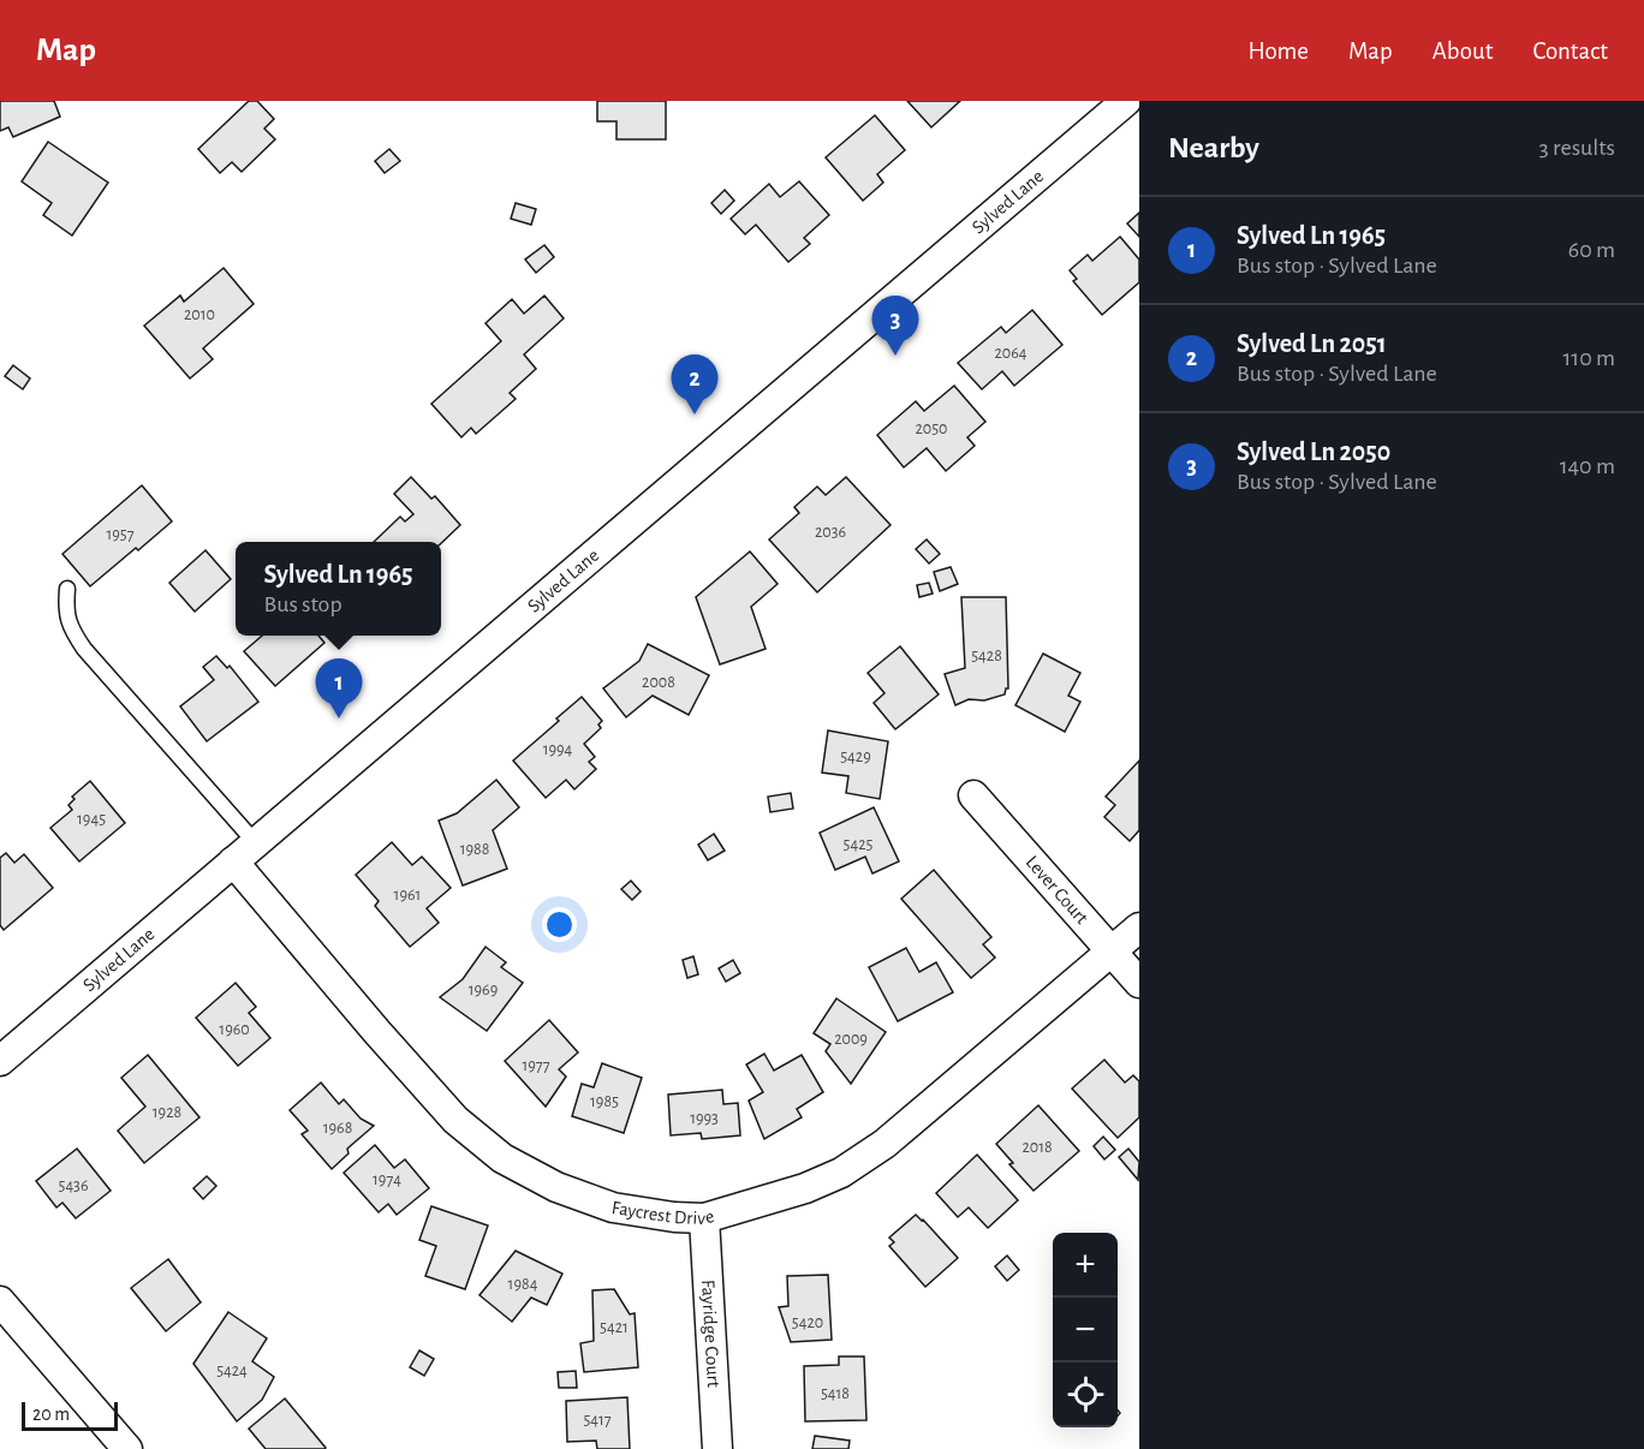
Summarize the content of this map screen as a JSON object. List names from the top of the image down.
{
  "streets": {
    "street": [
      "Sylved Lane",
      "Lever Court",
      "Faycrest Drive",
      "Fayridge Court"
    ]
  },
  "crossings": [
    ["Sylved Lane", "Faycrest Drive"],
    ["Lever Court", "Faycrest Drive"],
    ["Faycrest Drive", "Fayridge Court"]
  ],
  "house_numbers": [
    "2010",
    "2064",
    "2050",
    "2036",
    "1957",
    "5428",
    "2008",
    "1994",
    "5429",
    "1945",
    "5425",
    "1988",
    "1961",
    "1969",
    "1960",
    "2009",
    "1977",
    "1985",
    "1928",
    "1993",
    "1968",
    "2018",
    "1974",
    "5436",
    "1984",
    "5420",
    "5421",
    "5424",
    "5418",
    "5417"
  ],
  "scale_bar": "20 m",
  "page": {
    "header": "Map",
    "nav": [
      "Home",
      "Map",
      "About",
      "Contact"
    ],
    "heading": ["Nearby", "3 results"],
    "list": [
      {
        "mark": "1",
        "name": "Sylved Ln 1965",
        "note": "Bus stop · Sylved Lane",
        "value": "60 m"
      },
      {
        "mark": "2",
        "name": "Sylved Ln 2051",
        "note": "Bus stop · Sylved Lane",
        "value": "110 m"
      },
      {
        "mark": "3",
        "name": "Sylved Ln 2050",
        "note": "Bus stop · Sylved Lane",
        "value": "140 m"
      }
    ],
    "pins": ["3", "2", "1"],
    "popup": ["Sylved Ln 1965", "Bus stop"],
    "map_buttons": ["+", "−"],
    "scale": "20 m"
  }
}
